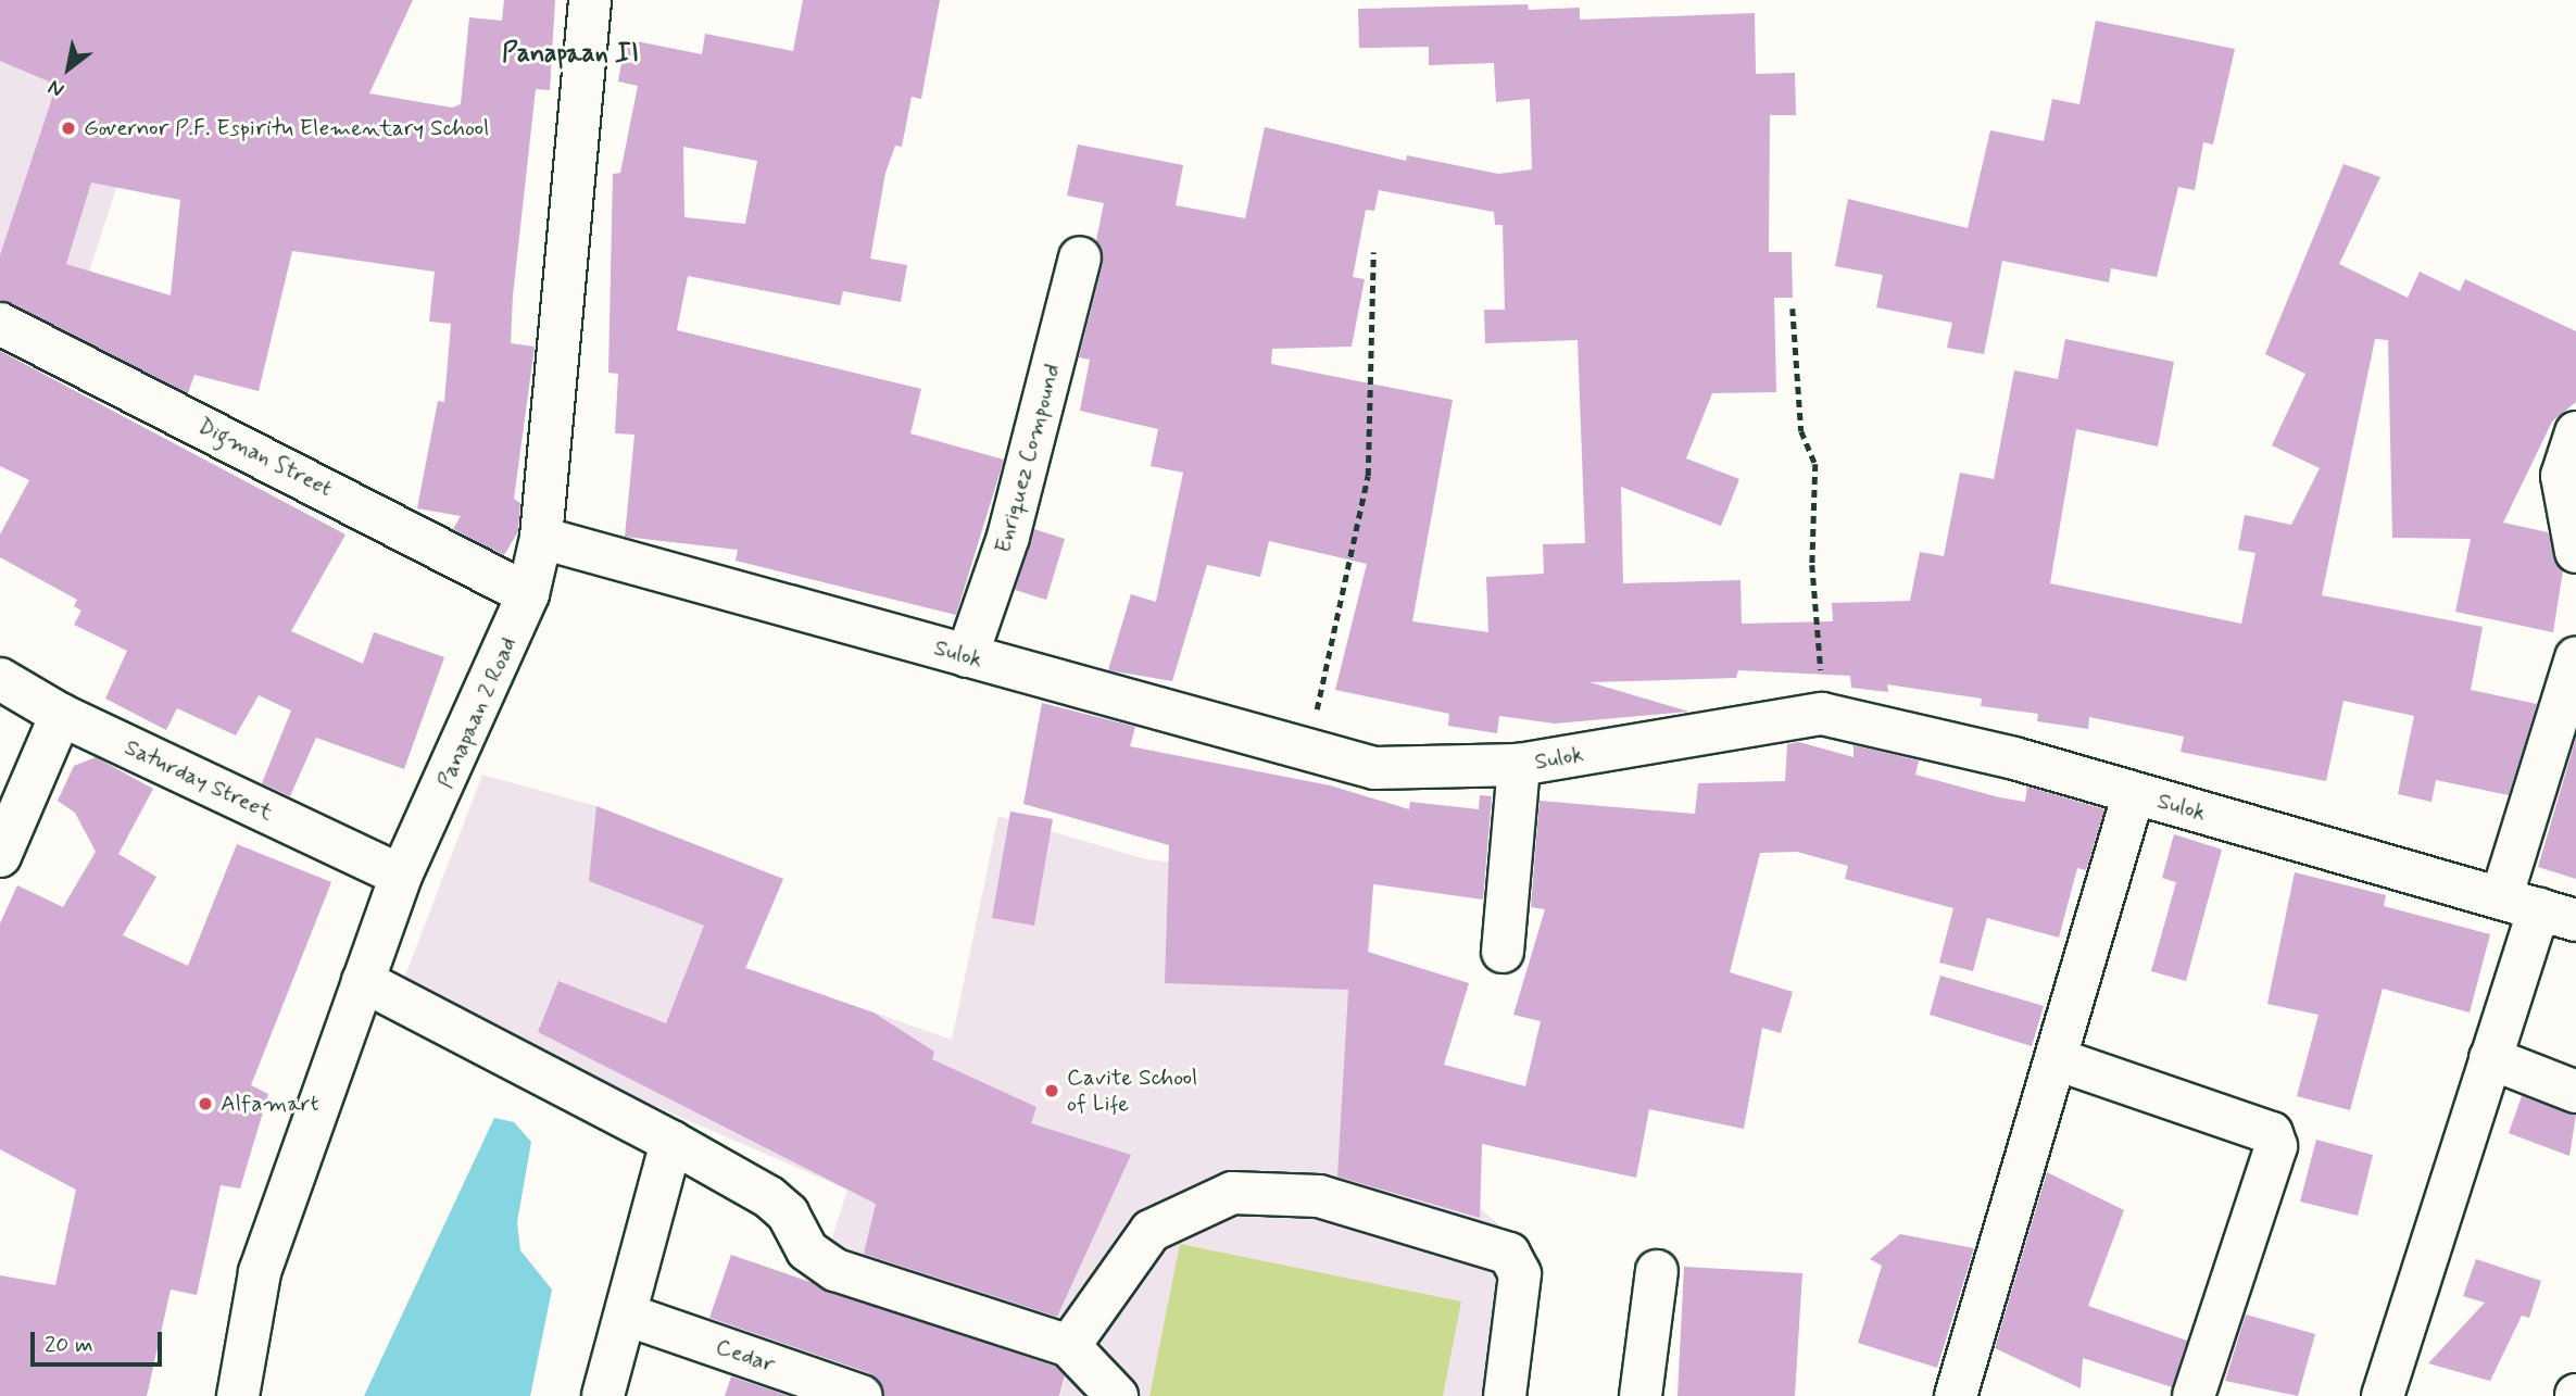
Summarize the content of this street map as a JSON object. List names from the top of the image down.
{
  "streets": {
    "street": [
      "Digman Street",
      "Enriquez Compound",
      "Sulok",
      "Panapaan 2 Road",
      "Saturday Street",
      "Cedar"
    ]
  },
  "crossings": [
    ["Digman Street", "Panapaan 2 Road"],
    ["Enriquez Compound", "Sulok"],
    ["Sulok", "Panapaan 2 Road"],
    ["Panapaan 2 Road", "Saturday Street"]
  ],
  "districts": ["Panapaan II"],
  "places": ["Governor P.F. Espiritu Elementary School", "Cavite School of Life", "Alfamart"],
  "scale_bar": "20 m",
  "north": "bottom left"
}
